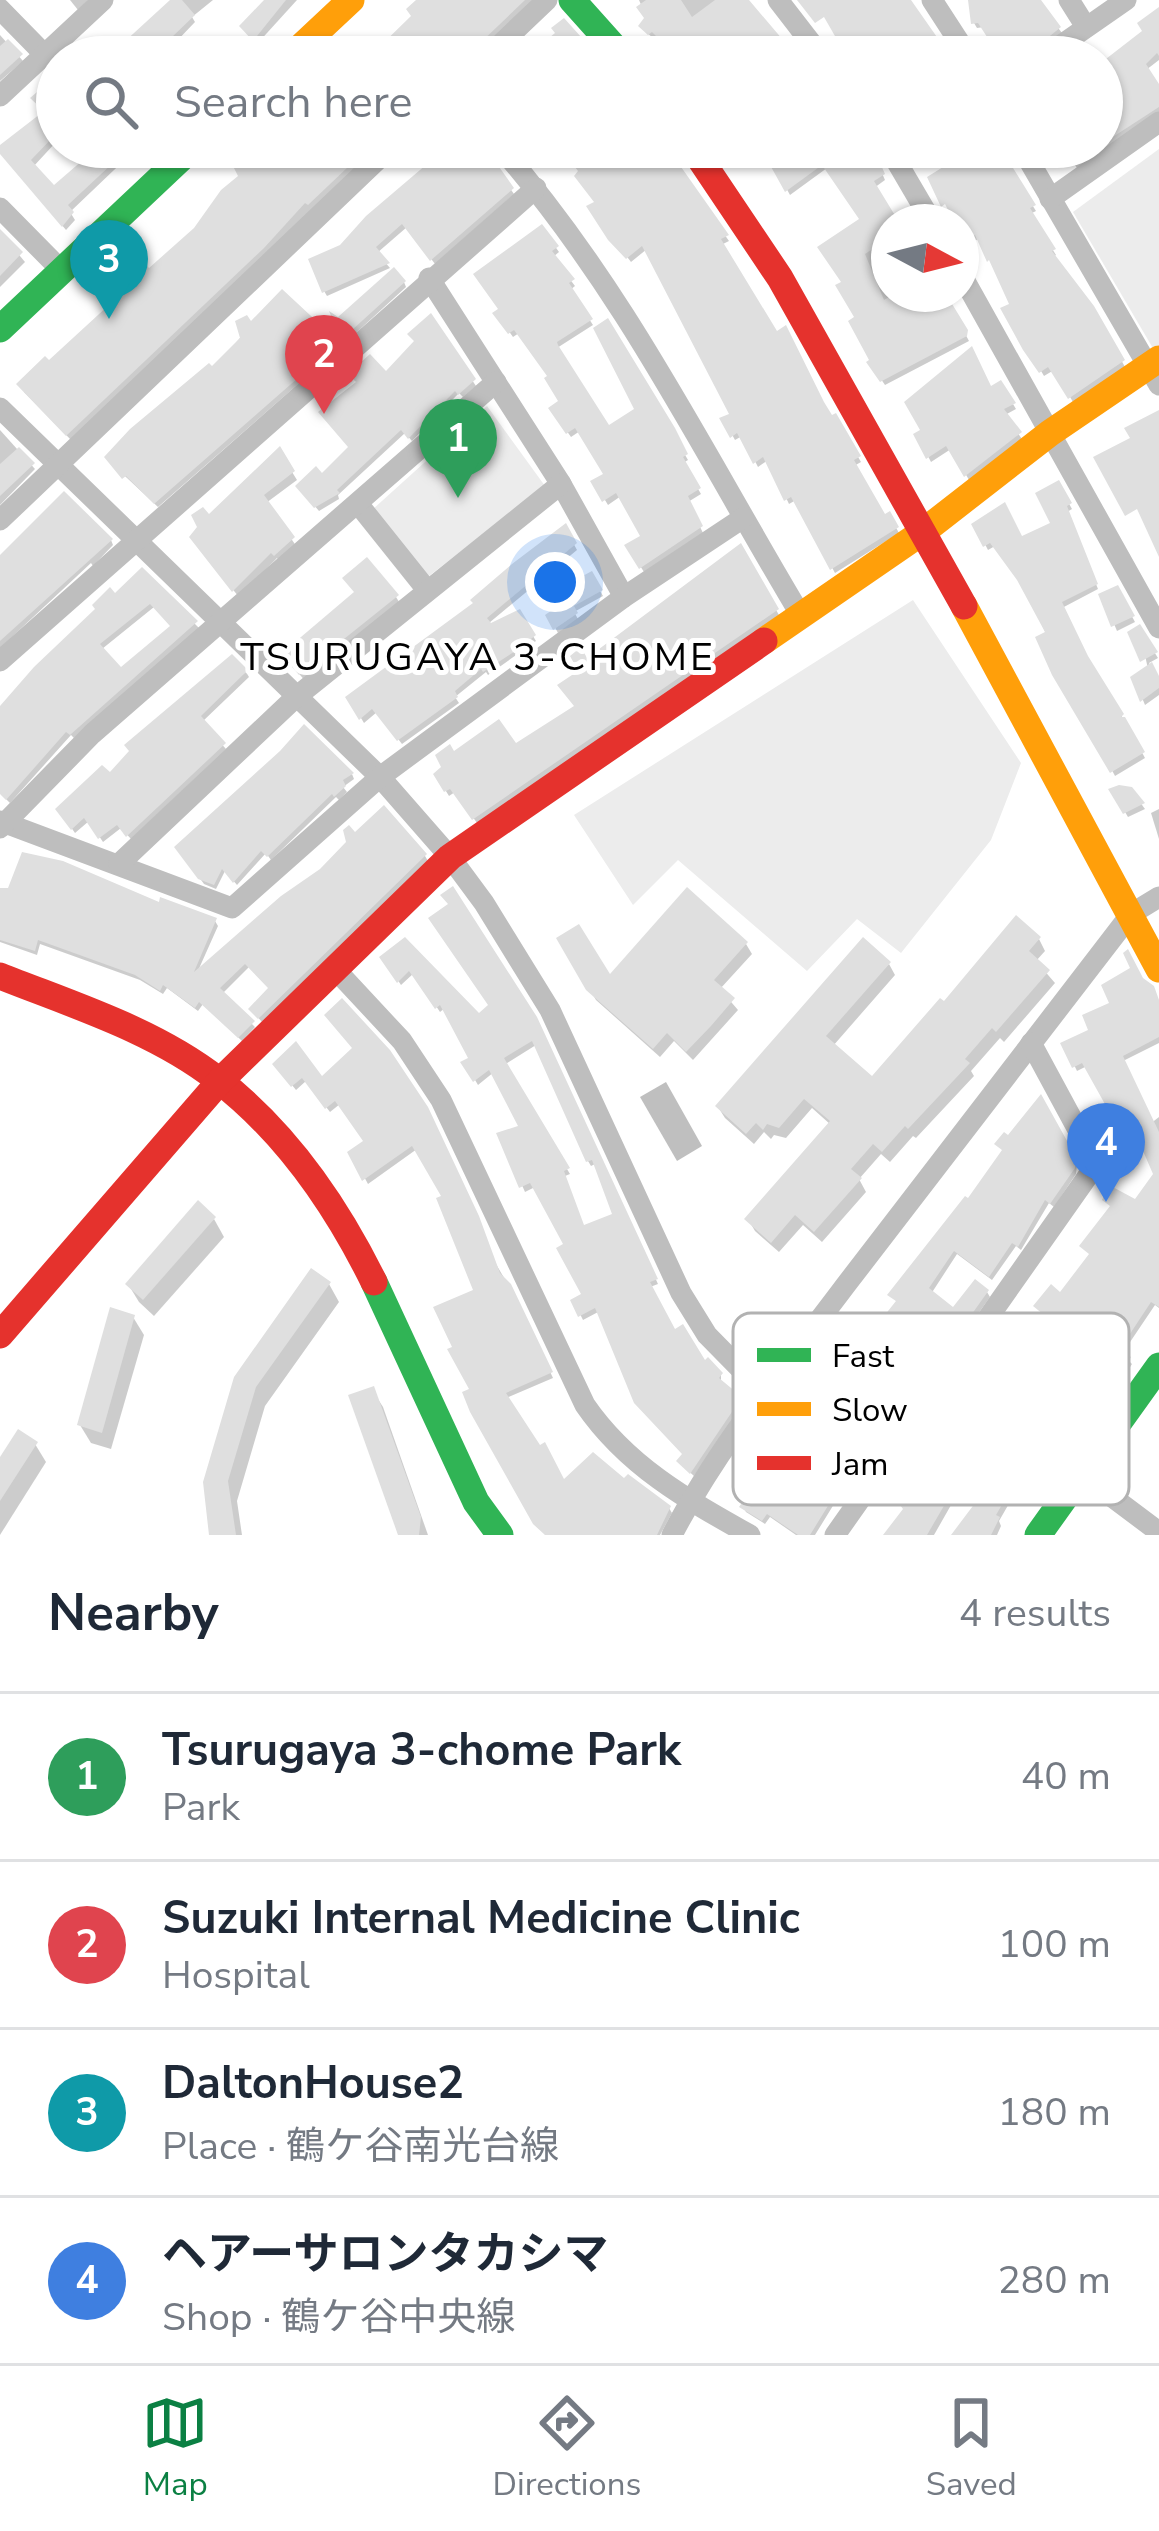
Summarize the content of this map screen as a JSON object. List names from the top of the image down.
{
  "districts": ["TSURUGAYA 3-CHOME"],
  "legend": ["Fast", "Slow", "Jam"],
  "north": "right",
  "page": {
    "search": "Search here",
    "pins": [
      "3",
      "2",
      "1",
      "4"
    ],
    "heading": ["Nearby", "4 results"],
    "list": [
      {
        "mark": "1",
        "name": "Tsurugaya 3-chome Park",
        "note": "Park",
        "value": "40 m"
      },
      {
        "mark": "2",
        "name": "Suzuki Internal Medicine Clinic",
        "note": "Hospital",
        "value": "100 m"
      },
      {
        "mark": "3",
        "name": "DaltonHouse2",
        "note": "Place · 鶴ケ谷南光台線",
        "value": "180 m"
      },
      {
        "mark": "4",
        "name": "ヘアーサロンタカシマ",
        "note": "Shop · 鶴ケ谷中央線",
        "value": "280 m"
      }
    ],
    "nav": ["Map", "Directions", "Saved"]
  }
}
